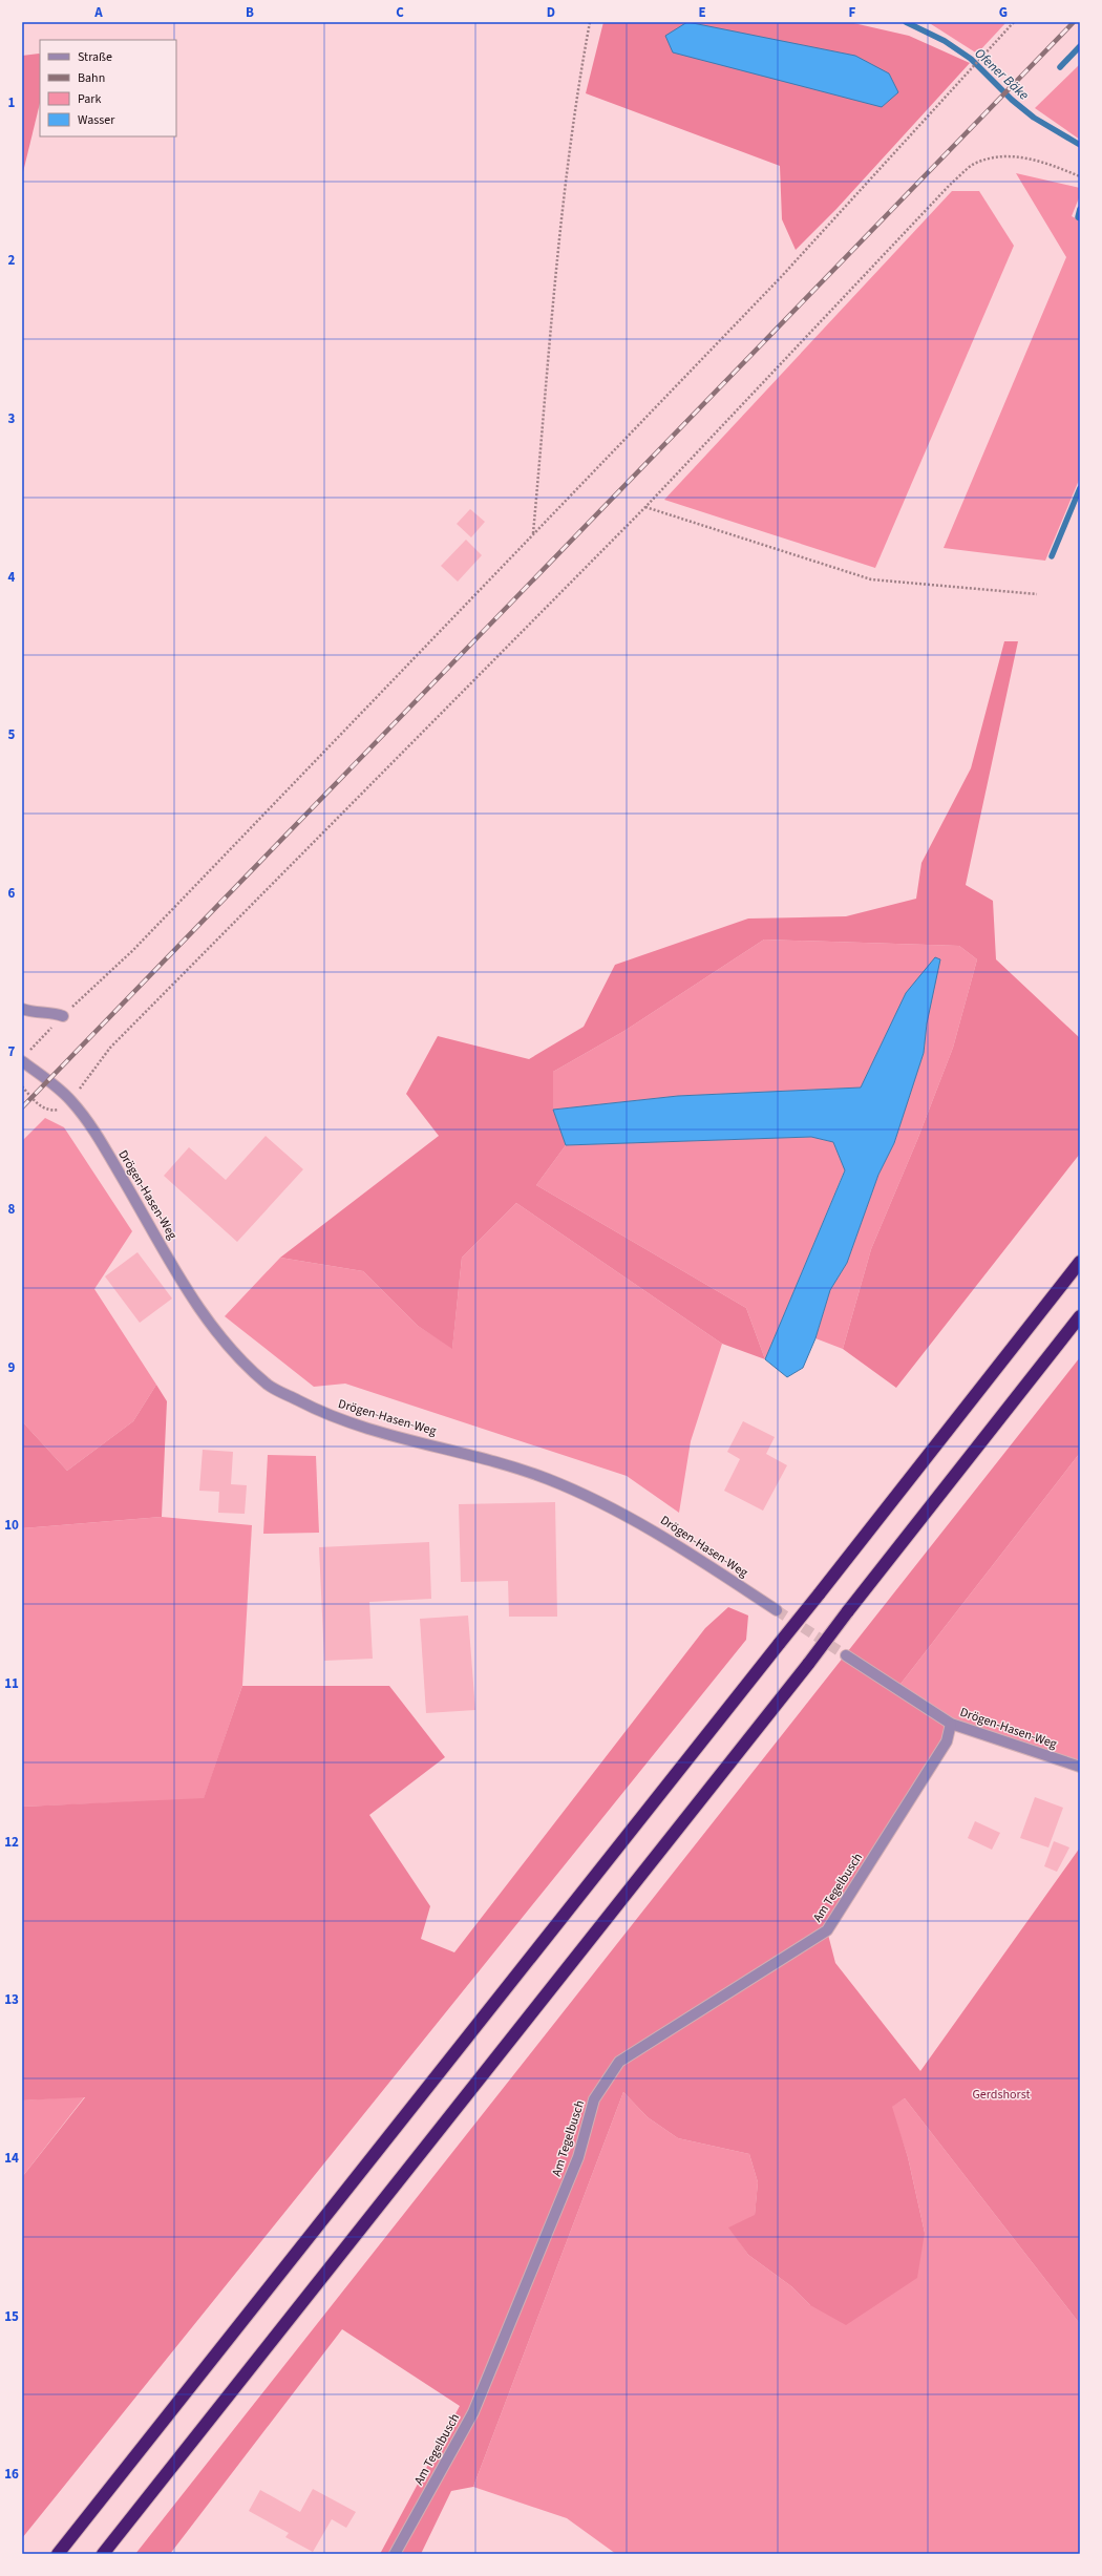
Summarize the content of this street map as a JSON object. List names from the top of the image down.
{
  "streets": {
    "street": ["Drögen-Hasen-Weg", "Am Tegelbusch"]
  },
  "crossings": [
    ["Drögen-Hasen-Weg", "Am Tegelbusch"]
  ],
  "water": ["Ofener Bäke"],
  "parks": ["Gerdshorst"],
  "legend": [
    "Straße",
    "Bahn",
    "Park",
    "Wasser"
  ],
  "grid": {
    "columns": [
      "A",
      "B",
      "C",
      "D",
      "E",
      "F",
      "G"
    ],
    "rows": [
      "1",
      "2",
      "3",
      "4",
      "5",
      "6",
      "7",
      "8",
      "9",
      "10",
      "11",
      "12",
      "13",
      "14",
      "15",
      "16"
    ]
  }
}
